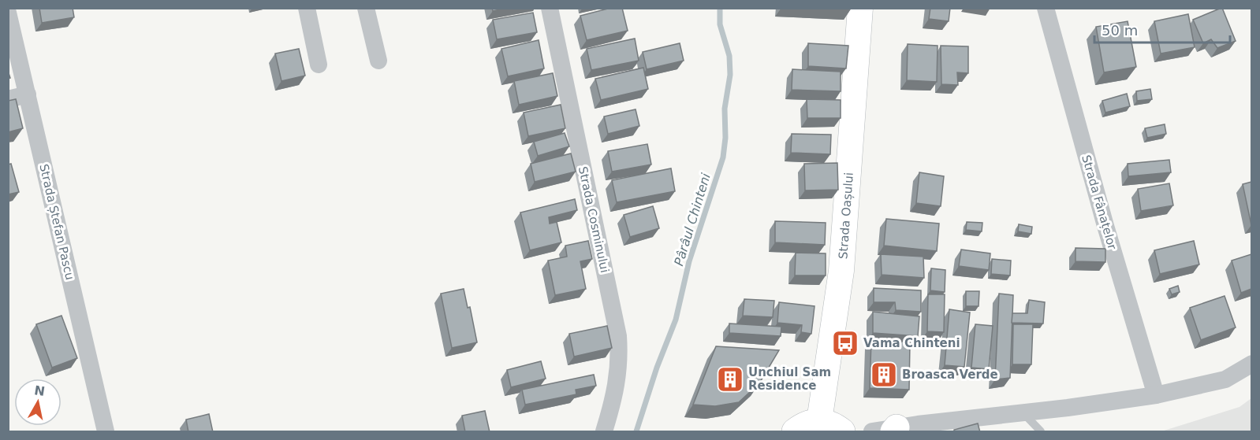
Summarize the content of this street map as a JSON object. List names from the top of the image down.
{
  "streets": {
    "main road": ["Strada Oașului"],
    "street": ["Strada Fânațelor", "Strada Cosminului", "Strada Ștefan Pascu"]
  },
  "water": ["Pârâul Chinteni"],
  "places": {
    "bus stop": ["Vama Chinteni"],
    "building": ["Broasca Verde", "Unchiul Sam Residence"]
  },
  "scale_bar": "50 m",
  "north": "top"
}
